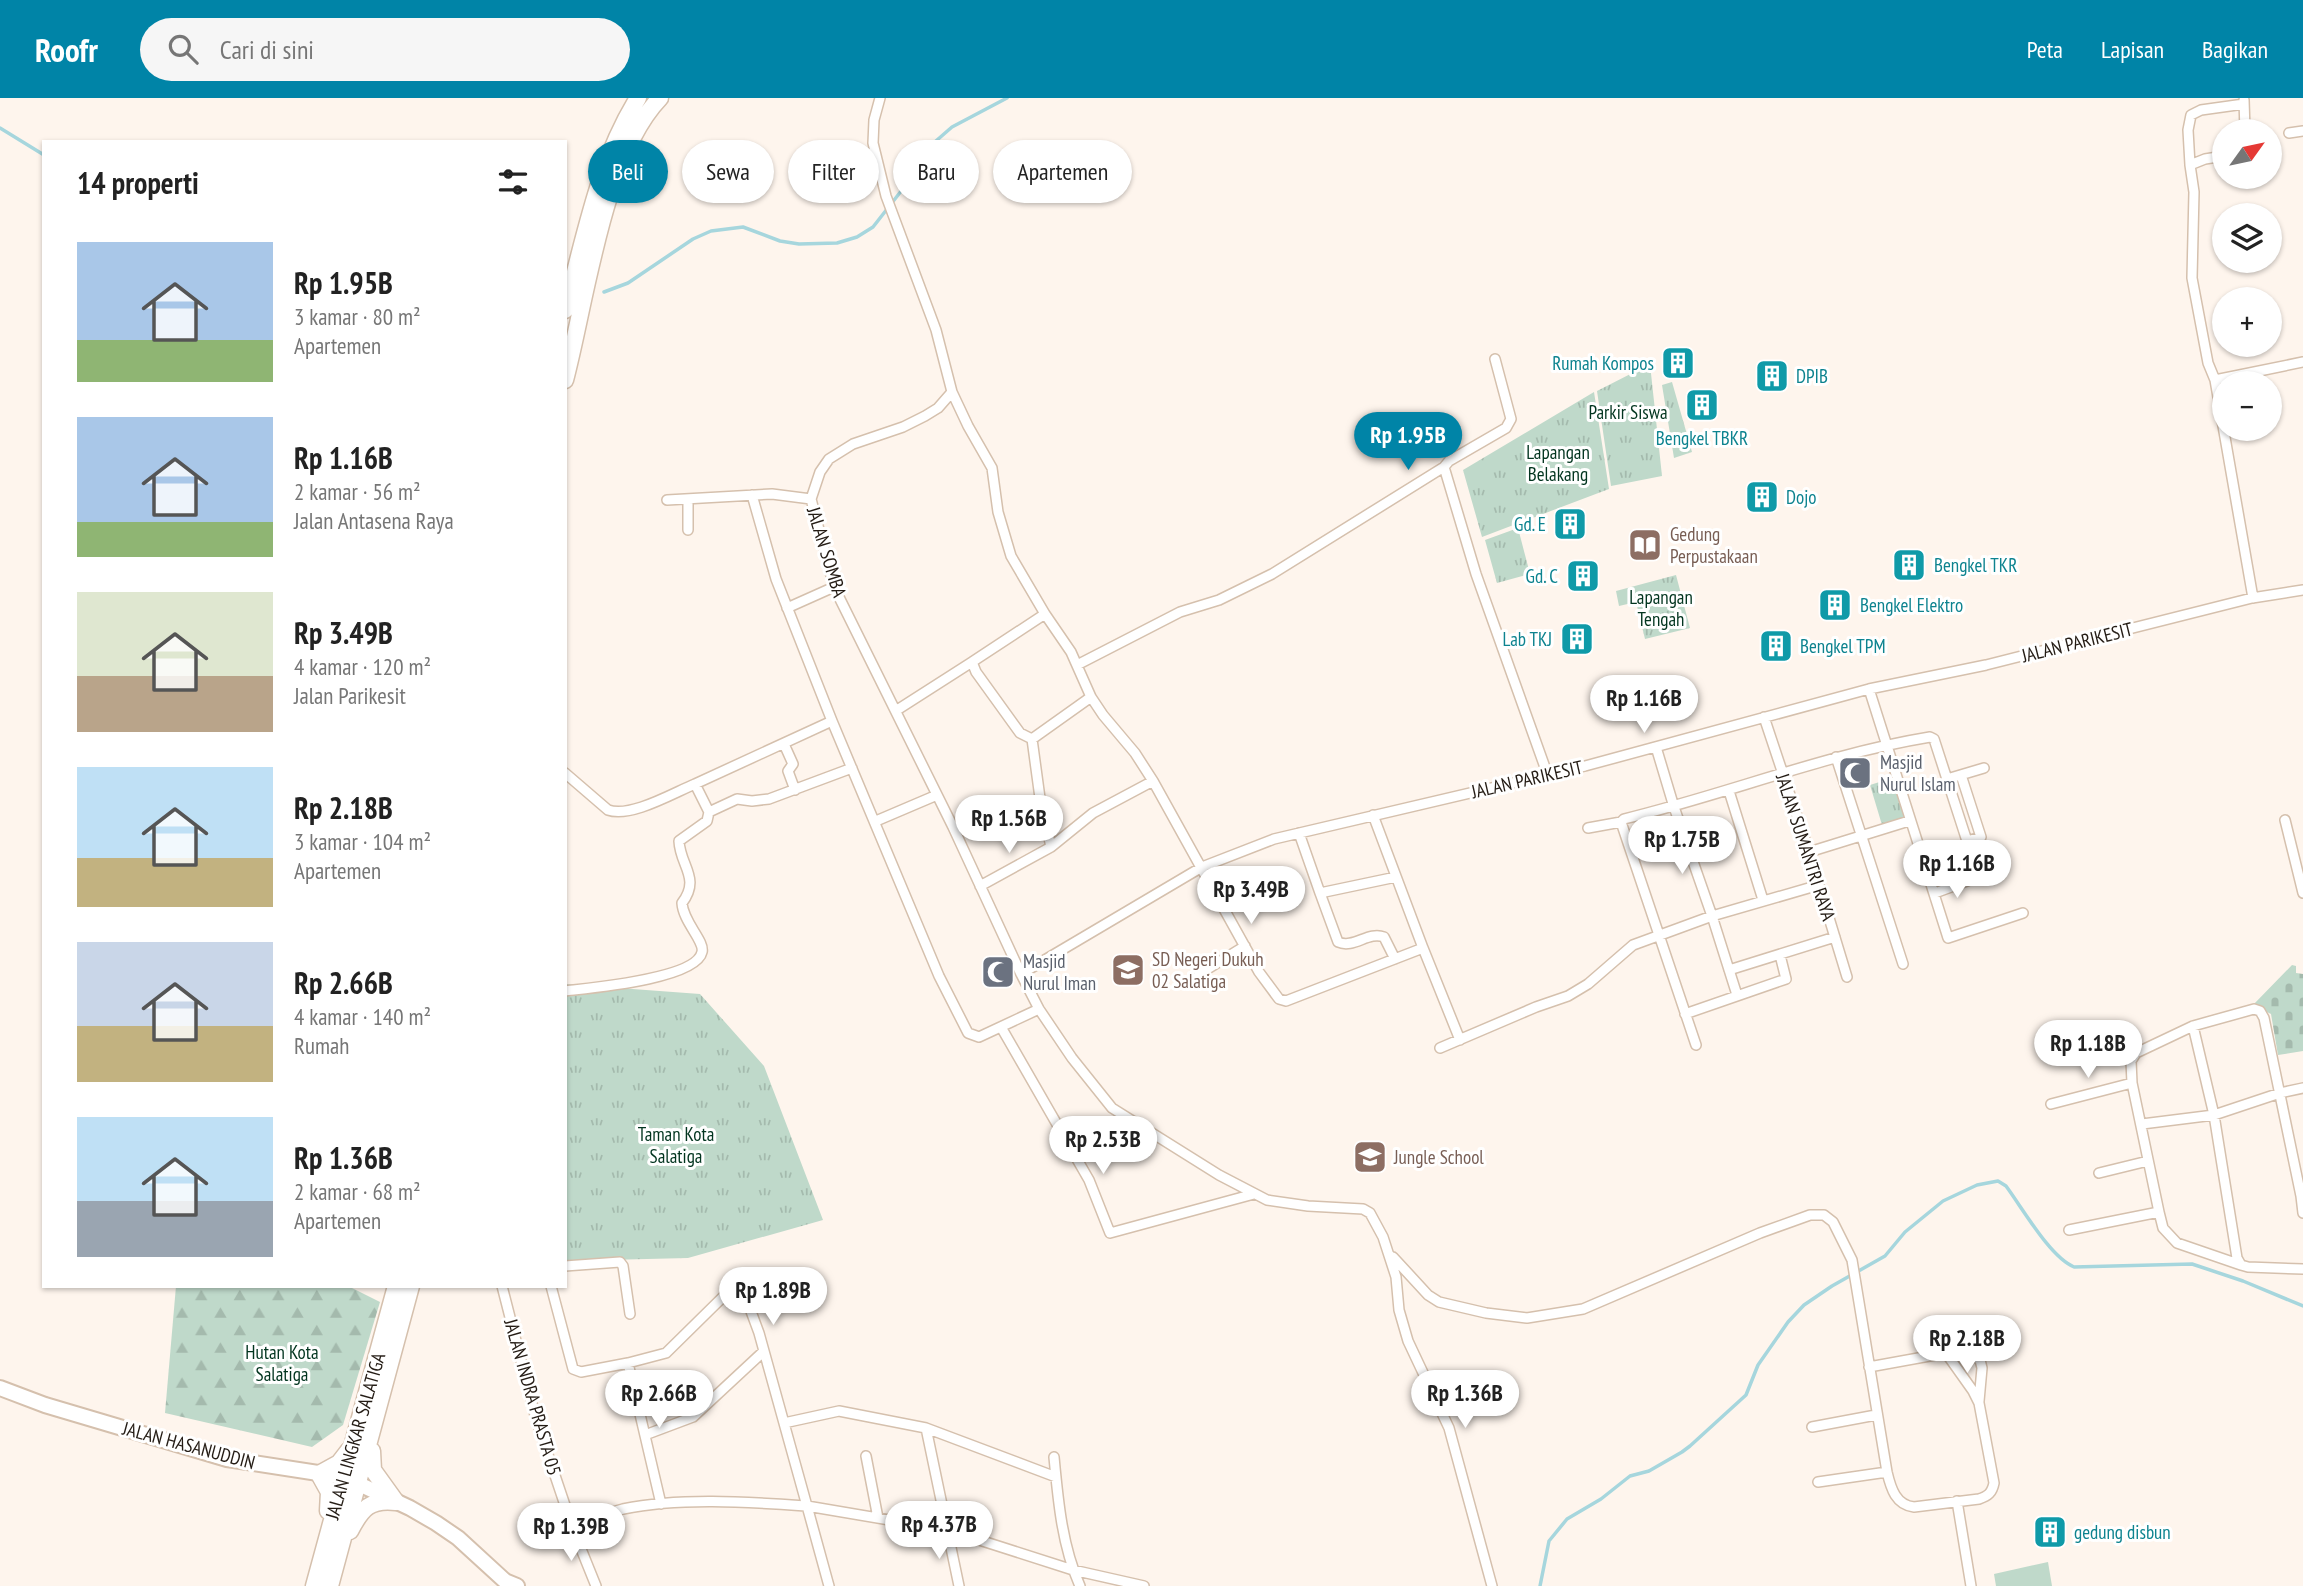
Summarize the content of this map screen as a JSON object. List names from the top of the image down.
{
  "streets": {
    "highway": ["JALAN LINGKAR SALATIGA"],
    "main road": ["JALAN HASANUDDIN"],
    "street": [
      "JALAN SOMBA",
      "JALAN PARIKESIT",
      "JALAN SUMANTRI RAYA",
      "JALAN INDRA PRASTA 05"
    ]
  },
  "crossings": [
    ["JALAN SOMBA", "JALAN PARIKESIT"],
    ["JALAN PARIKESIT", "JALAN SUMANTRI RAYA"],
    ["JALAN LINGKAR SALATIGA", "JALAN HASANUDDIN"]
  ],
  "parks": [
    "Parkir Siswa",
    "Lapangan Belakang",
    "Lapangan Tengah",
    "Taman Kota Salatiga",
    "Hutan Kota Salatiga"
  ],
  "places": {
    "building": [
      "Rumah Kompos",
      "DPIB",
      "Bengkel TBKR",
      "Dojo",
      "Gd. E",
      "Bengkel TKR",
      "Gd. C",
      "Bengkel Elektro",
      "Lab TKJ",
      "Bengkel TPM",
      "gedung disbun"
    ],
    "library": ["Gedung Perpustakaan"],
    "mosque": ["Masjid Nurul Islam", "Masjid Nurul Iman"],
    "school or university": ["SD Negeri Dukuh 02 Salatiga", "Jungle School"]
  },
  "north": "top right",
  "page": {
    "header": "Roofr",
    "search": "Cari di sini",
    "nav": ["Peta", "Lapisan", "Bagikan"],
    "map_buttons": ["+", "−"],
    "chip": [
      "Beli",
      "Sewa",
      "Filter",
      "Baru",
      "Apartemen"
    ],
    "heading": "14 properti",
    "list": [
      {
        "name": "Rp 1.95B",
        "note": "3 kamar · 80 m² · Apartemen"
      },
      {
        "name": "Rp 1.16B",
        "note": "2 kamar · 56 m² · Jalan Antasena Raya"
      },
      {
        "name": "Rp 3.49B",
        "note": "4 kamar · 120 m² · Jalan Parikesit"
      },
      {
        "name": "Rp 2.18B",
        "note": "3 kamar · 104 m² · Apartemen"
      },
      {
        "name": "Rp 2.66B",
        "note": "4 kamar · 140 m² · Rumah"
      },
      {
        "name": "Rp 1.36B",
        "note": "2 kamar · 68 m² · Apartemen"
      }
    ],
    "price": [
      "Rp 1.95B",
      "Rp 1.16B",
      "Rp 1.56B",
      "Rp 1.75B",
      "Rp 1.16B",
      "Rp 3.49B",
      "Rp 1.18B",
      "Rp 2.53B",
      "Rp 1.89B",
      "Rp 2.18B",
      "Rp 2.66B",
      "Rp 1.36B",
      "Rp 4.37B",
      "Rp 1.39B"
    ]
  }
}
